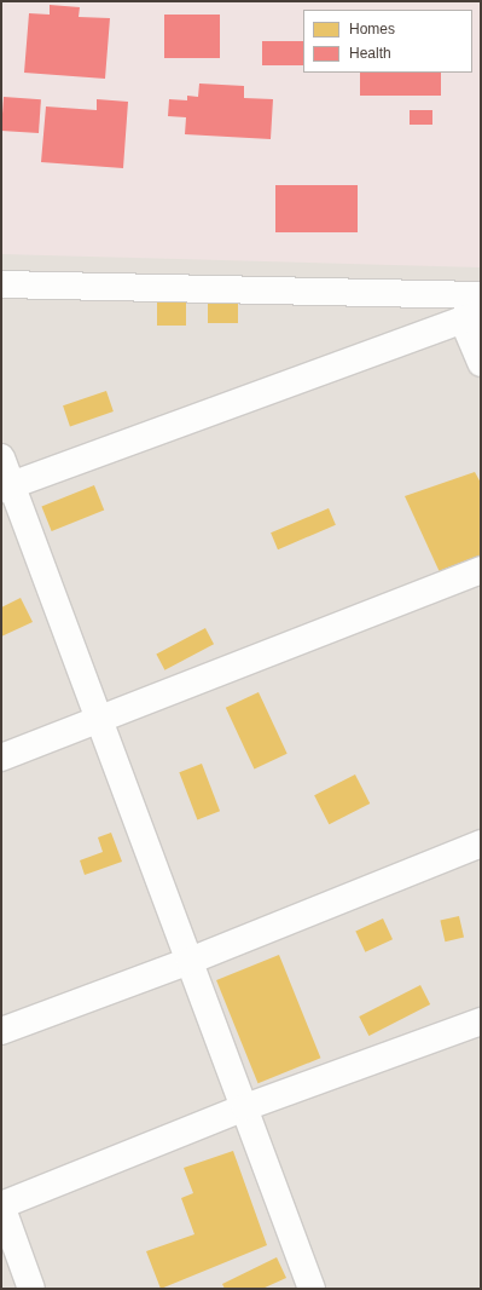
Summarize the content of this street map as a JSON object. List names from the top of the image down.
{
  "legend": ["Homes", "Health"]
}
